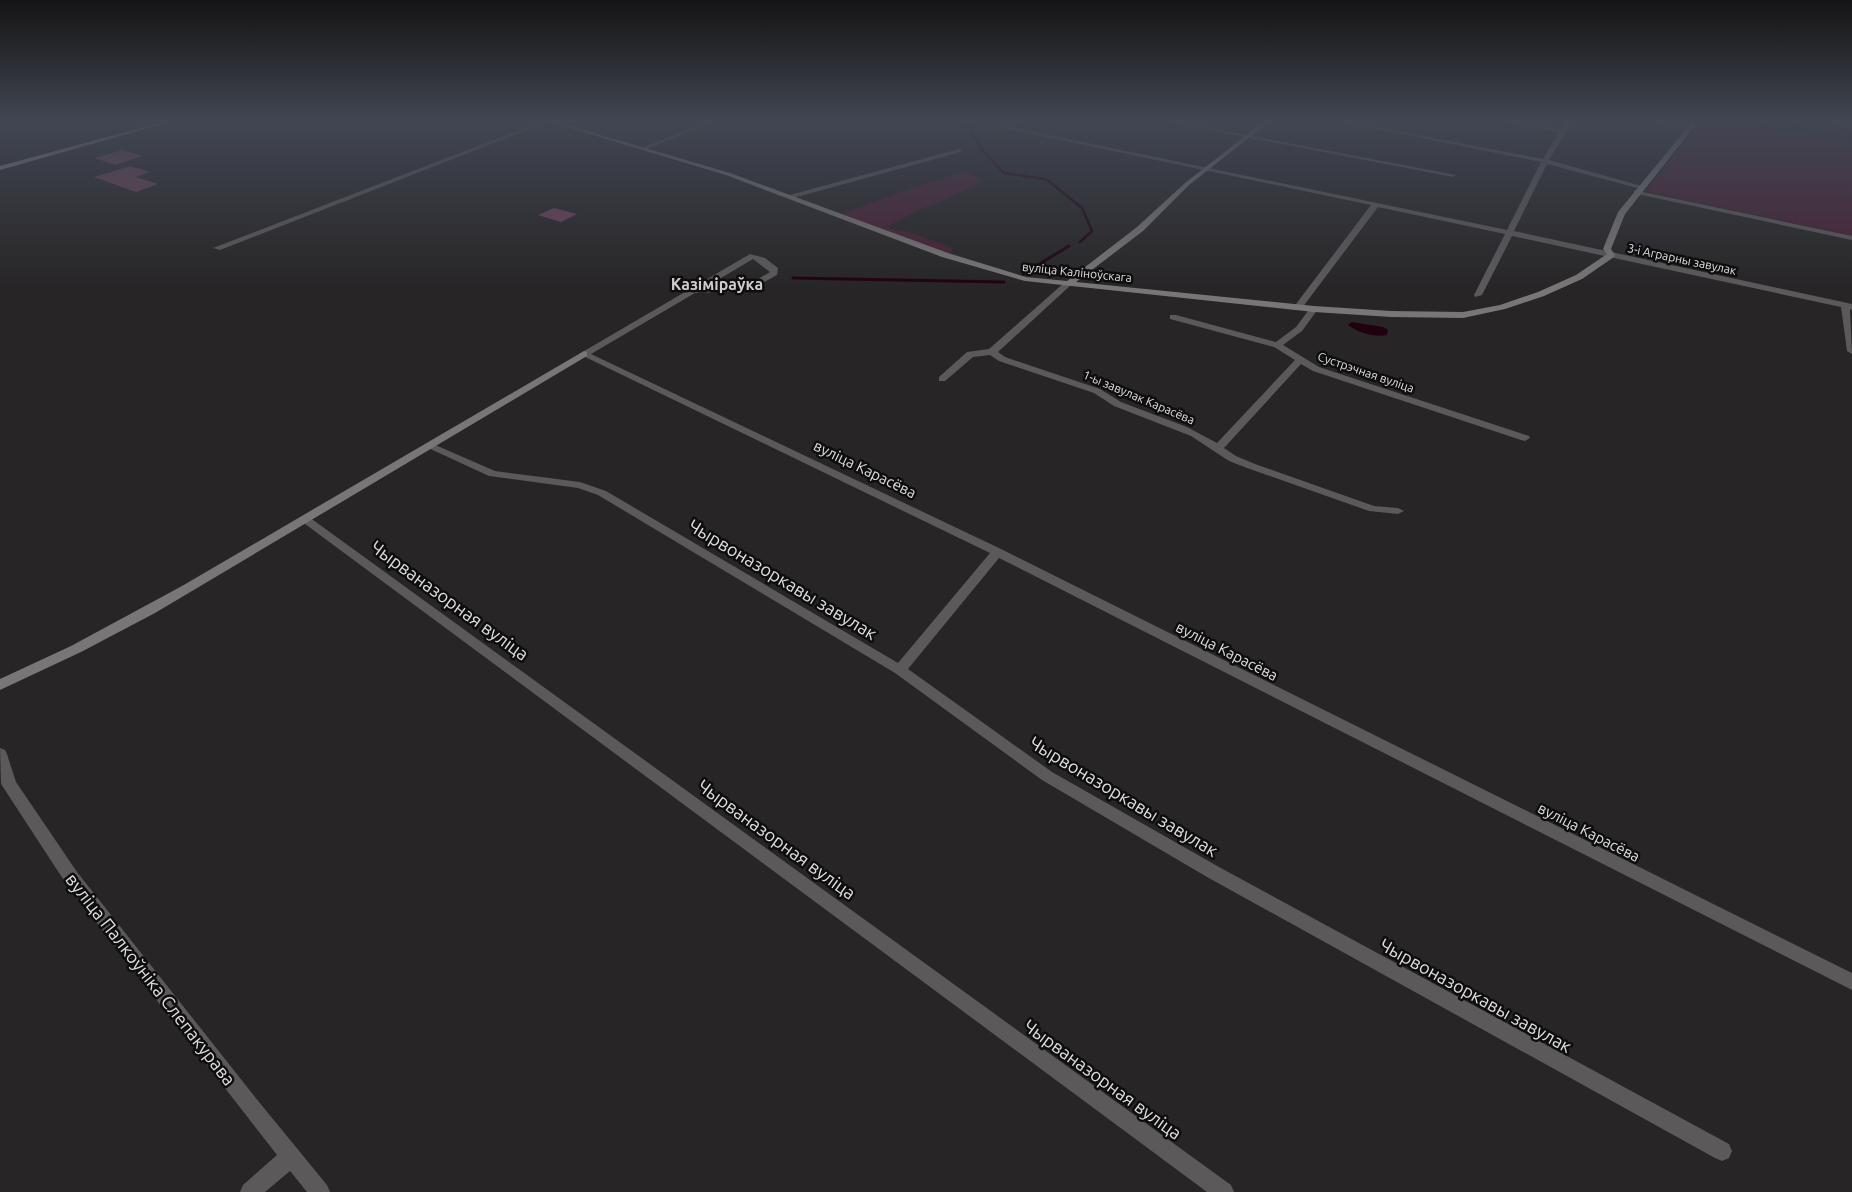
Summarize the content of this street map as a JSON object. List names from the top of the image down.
{
  "streets": {
    "main road": ["вуліца Каліноўскага"],
    "street": [
      "3-і Аграрны завулак",
      "Сустрэчная вуліца",
      "1-ы завулак Карасёва",
      "вуліца Карасёва",
      "Чырвоназоркавы завулак",
      "Чырваназорная вуліца",
      "вуліца Палкоўніка Слепакурава"
    ]
  },
  "crossings": [
    ["3-і Аграрны завулак", "вуліца Каліноўскага"]
  ],
  "districts": ["Казіміраўка"]
}
